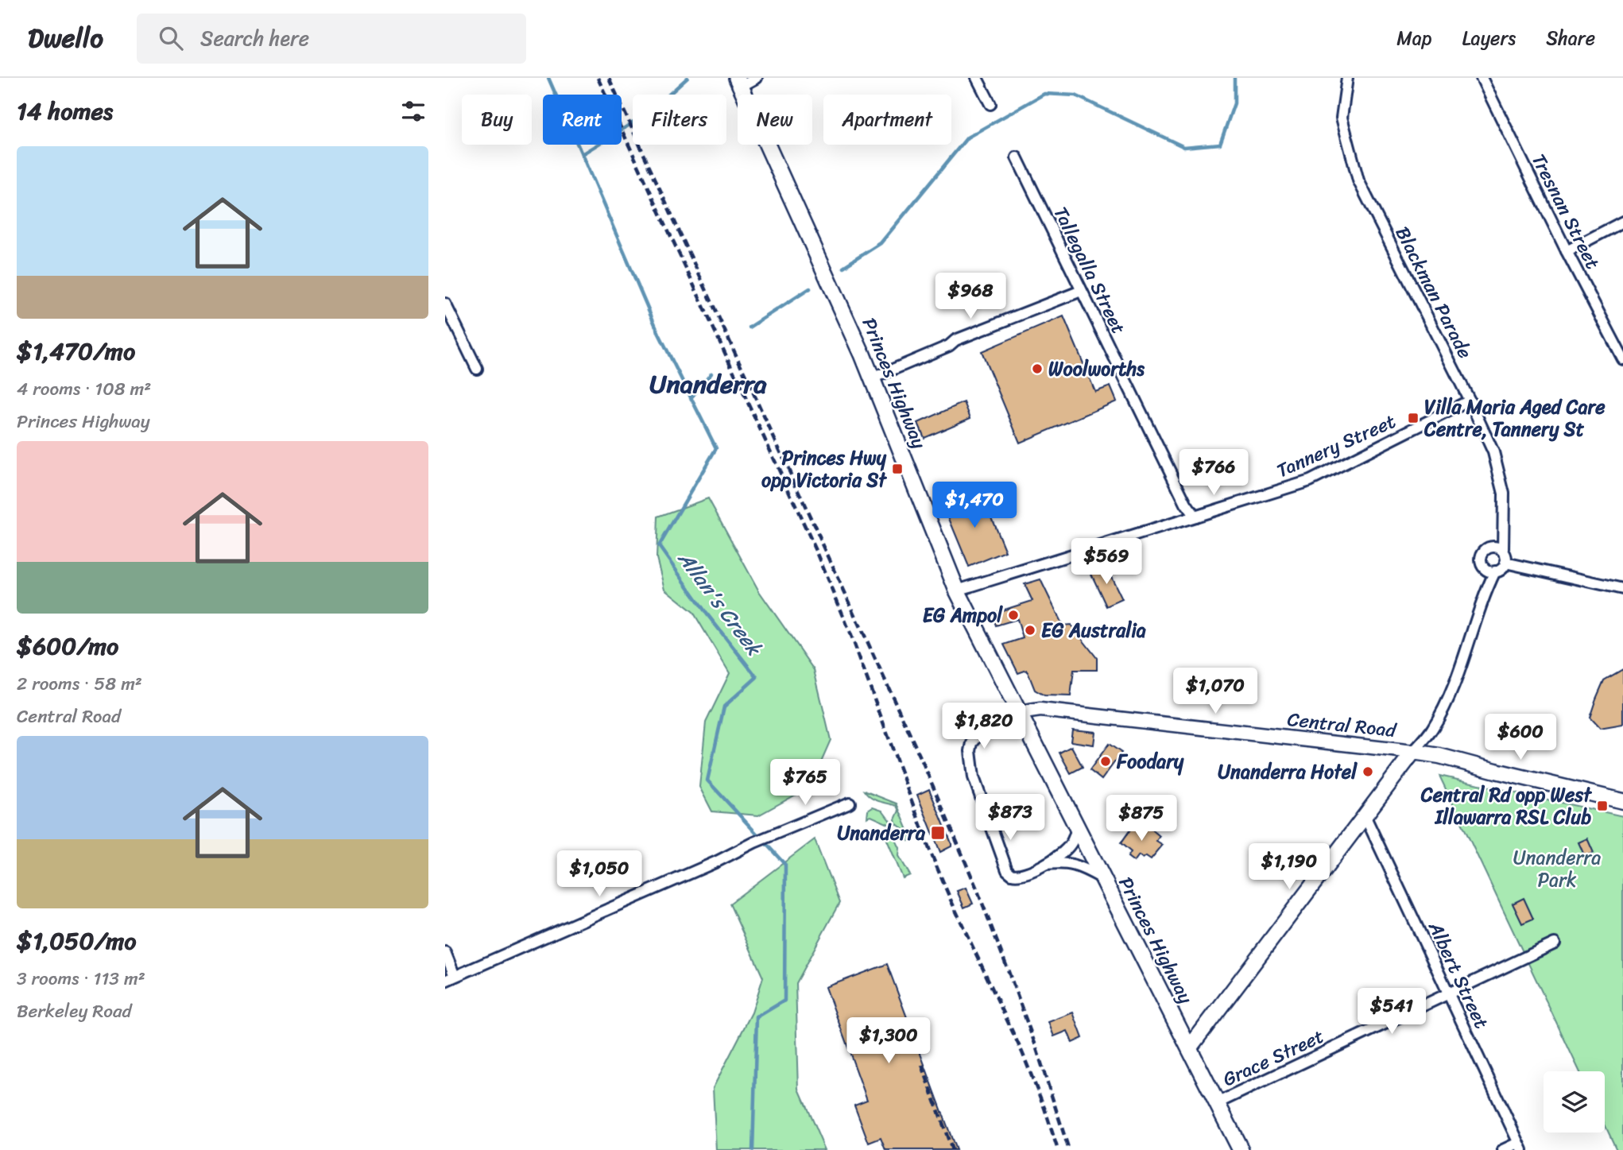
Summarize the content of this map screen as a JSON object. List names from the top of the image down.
{
  "streets": {
    "main road": ["Princes Highway", "Central Road"],
    "street": [
      "Tresnan Street",
      "Tallegalla Street",
      "Blackman Parade",
      "Tannery Street",
      "Albert Street",
      "Grace Street"
    ]
  },
  "crossings": [
    ["Tallegalla Street", "Tannery Street"],
    ["Blackman Parade", "Tannery Street"],
    ["Princes Highway", "Tannery Street"],
    ["Princes Highway", "Central Road"],
    ["Princes Highway", "Grace Street"],
    ["Albert Street", "Grace Street"]
  ],
  "districts": ["Unanderra"],
  "water": ["Allan's Creek"],
  "parks": ["Unanderra Park"],
  "places": {
    "other": [
      "Woolworths",
      "EG Ampol",
      "EG Australia",
      "Foodary",
      "Unanderra Hotel"
    ],
    "transit": [
      "Villa Maria Aged Care Centre, Tannery St",
      "Princes Hwy opp Victoria St",
      "Central Rd opp West Illawarra RSL Club",
      "Unanderra"
    ]
  },
  "page": {
    "header": "Dwello",
    "search": "Search here",
    "nav": ["Map", "Layers", "Share"],
    "heading": "14 homes",
    "chip": [
      "Buy",
      "Rent",
      "Filters",
      "New",
      "Apartment"
    ],
    "list": [
      {
        "name": "$1,470/mo",
        "note": "4 rooms · 108 m² · Princes Highway"
      },
      {
        "name": "$600/mo",
        "note": "2 rooms · 58 m² · Central Road"
      },
      {
        "name": "$1,050/mo",
        "note": "3 rooms · 113 m² · Berkeley Road"
      }
    ],
    "price": [
      "$968",
      "$766",
      "$1,470",
      "$569",
      "$1,070",
      "$1,820",
      "$600",
      "$765",
      "$873",
      "$875",
      "$1,190",
      "$1,050",
      "$541",
      "$1,300"
    ]
  }
}
